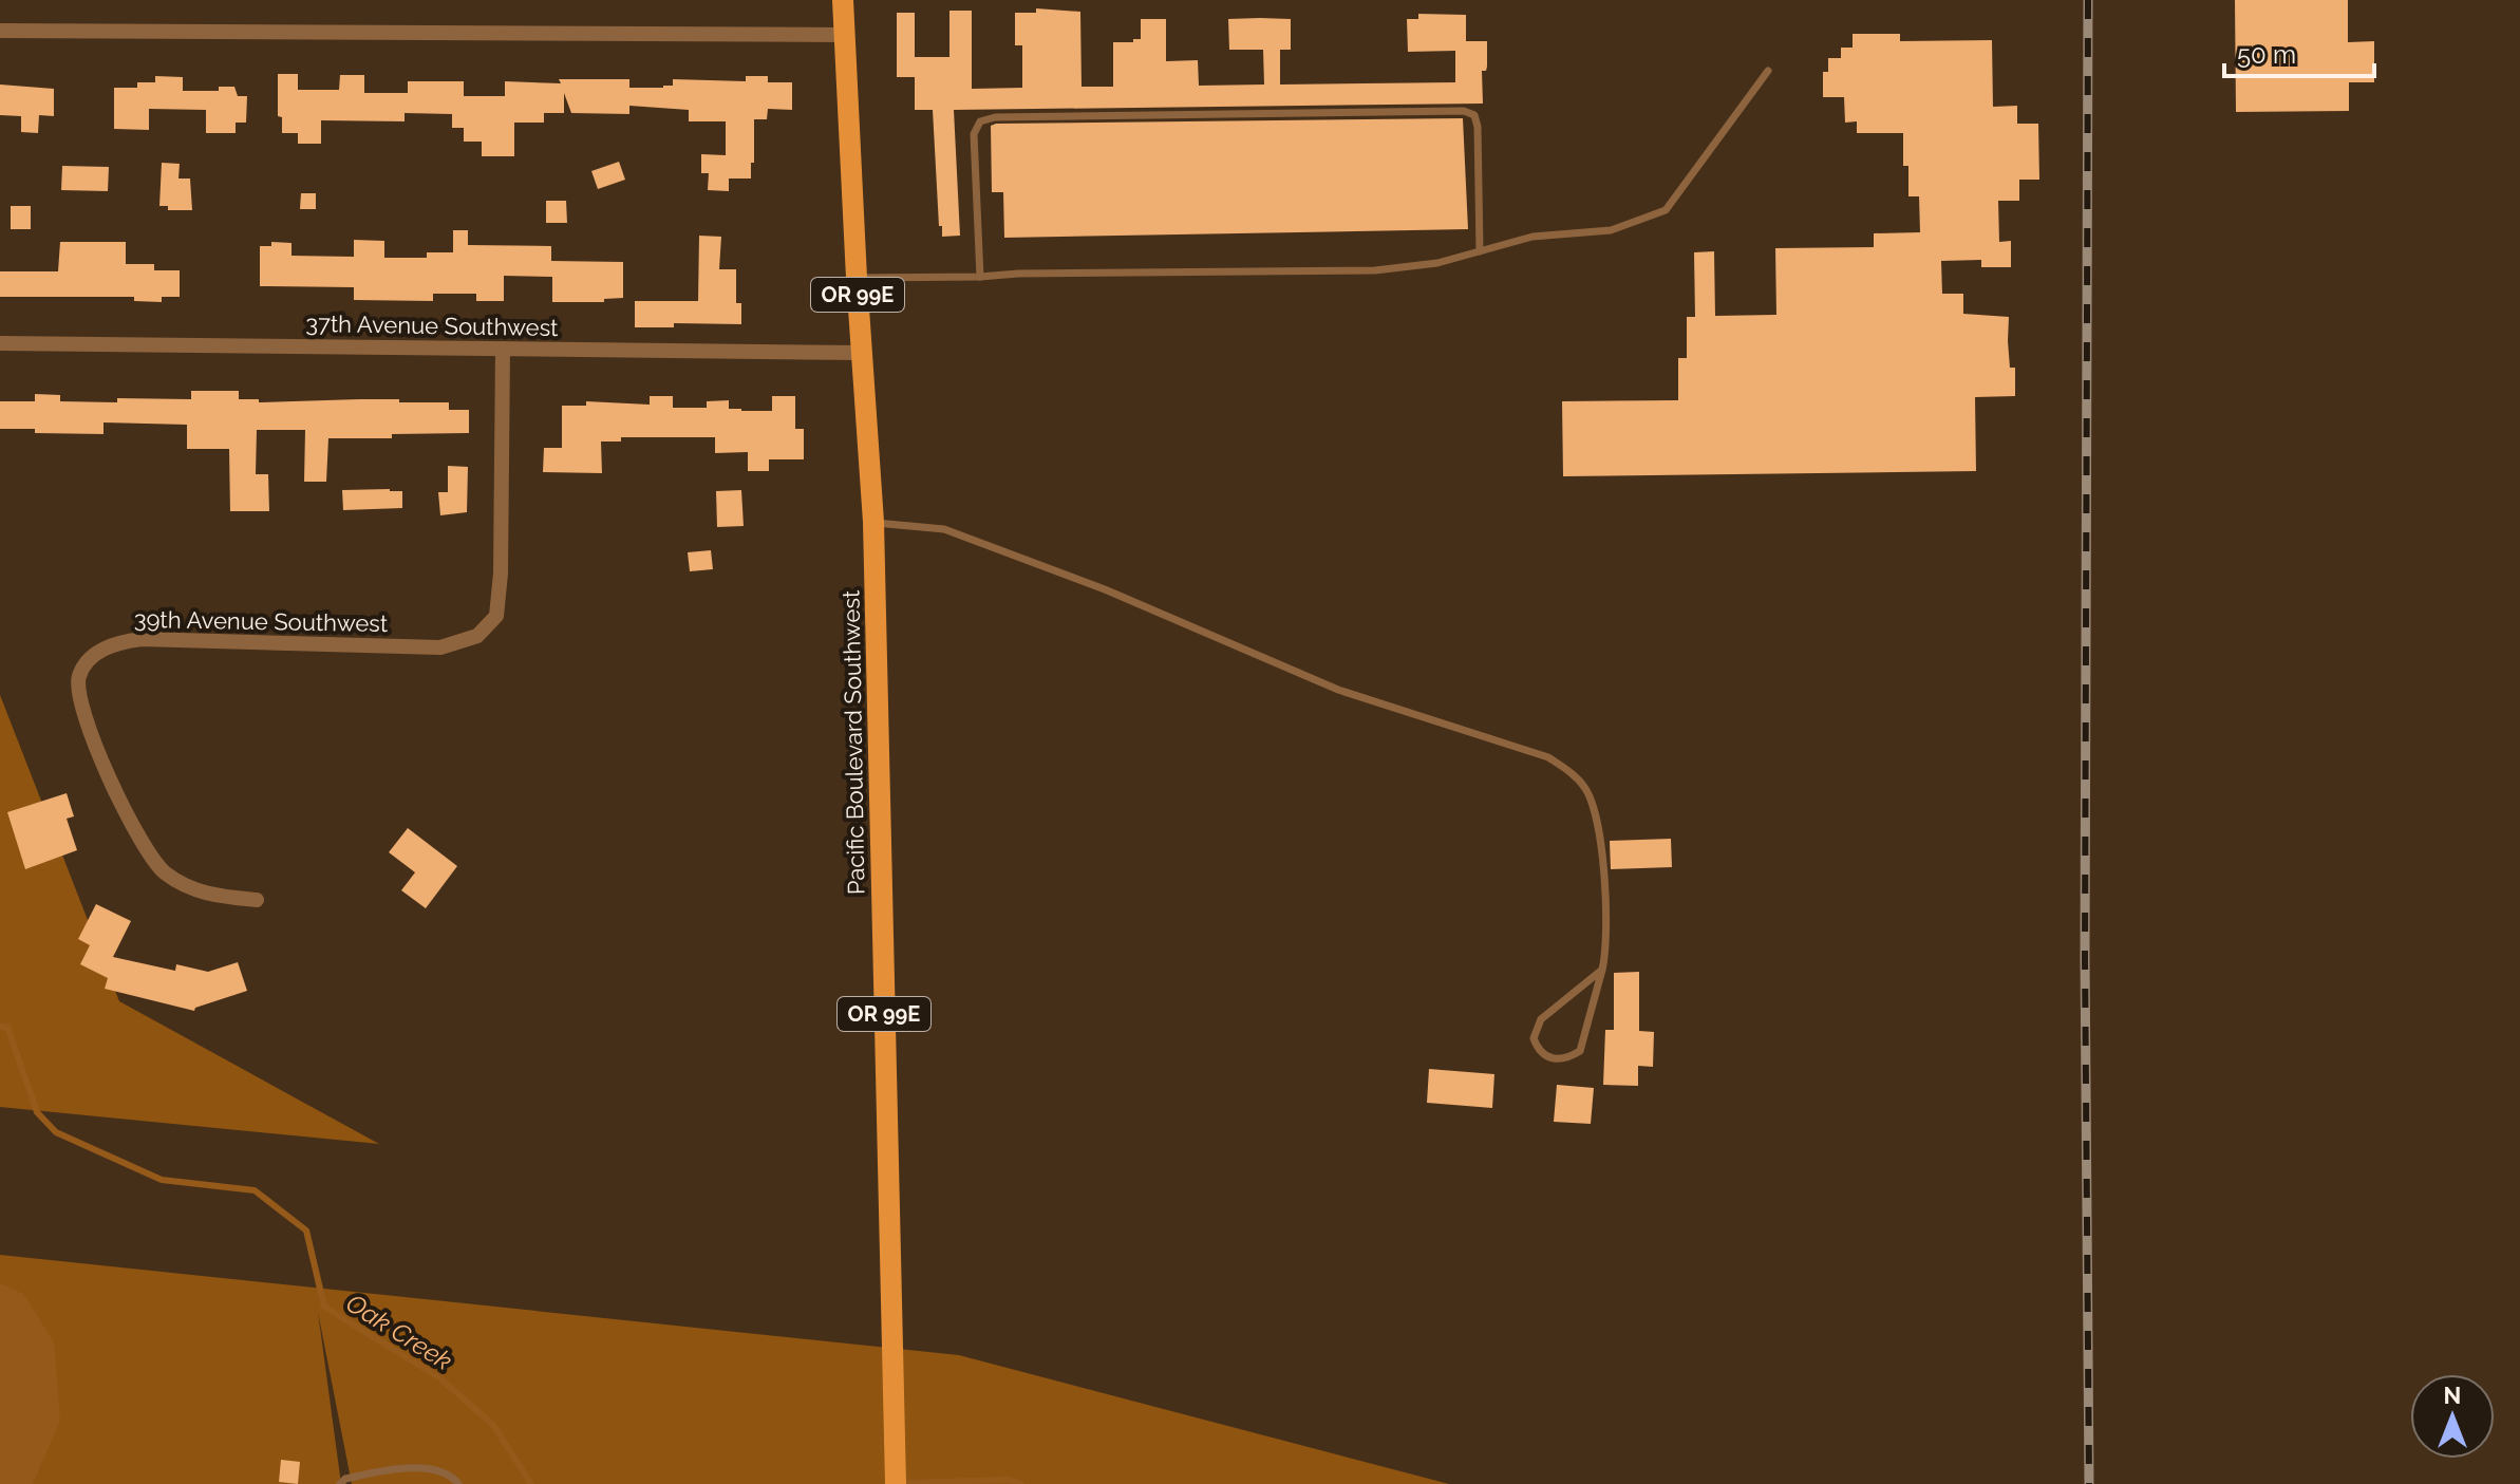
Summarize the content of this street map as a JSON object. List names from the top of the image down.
{
  "streets": {
    "main road": ["OR 99E", "Pacific Boulevard Southwest"],
    "street": ["37th Avenue Southwest", "39th Avenue Southwest"]
  },
  "crossings": [
    ["37th Avenue Southwest", "39th Avenue Southwest"],
    ["37th Avenue Southwest", "Pacific Boulevard Southwest"]
  ],
  "water": ["Oak Creek"],
  "scale_bar": "50 m",
  "north": "top"
}
